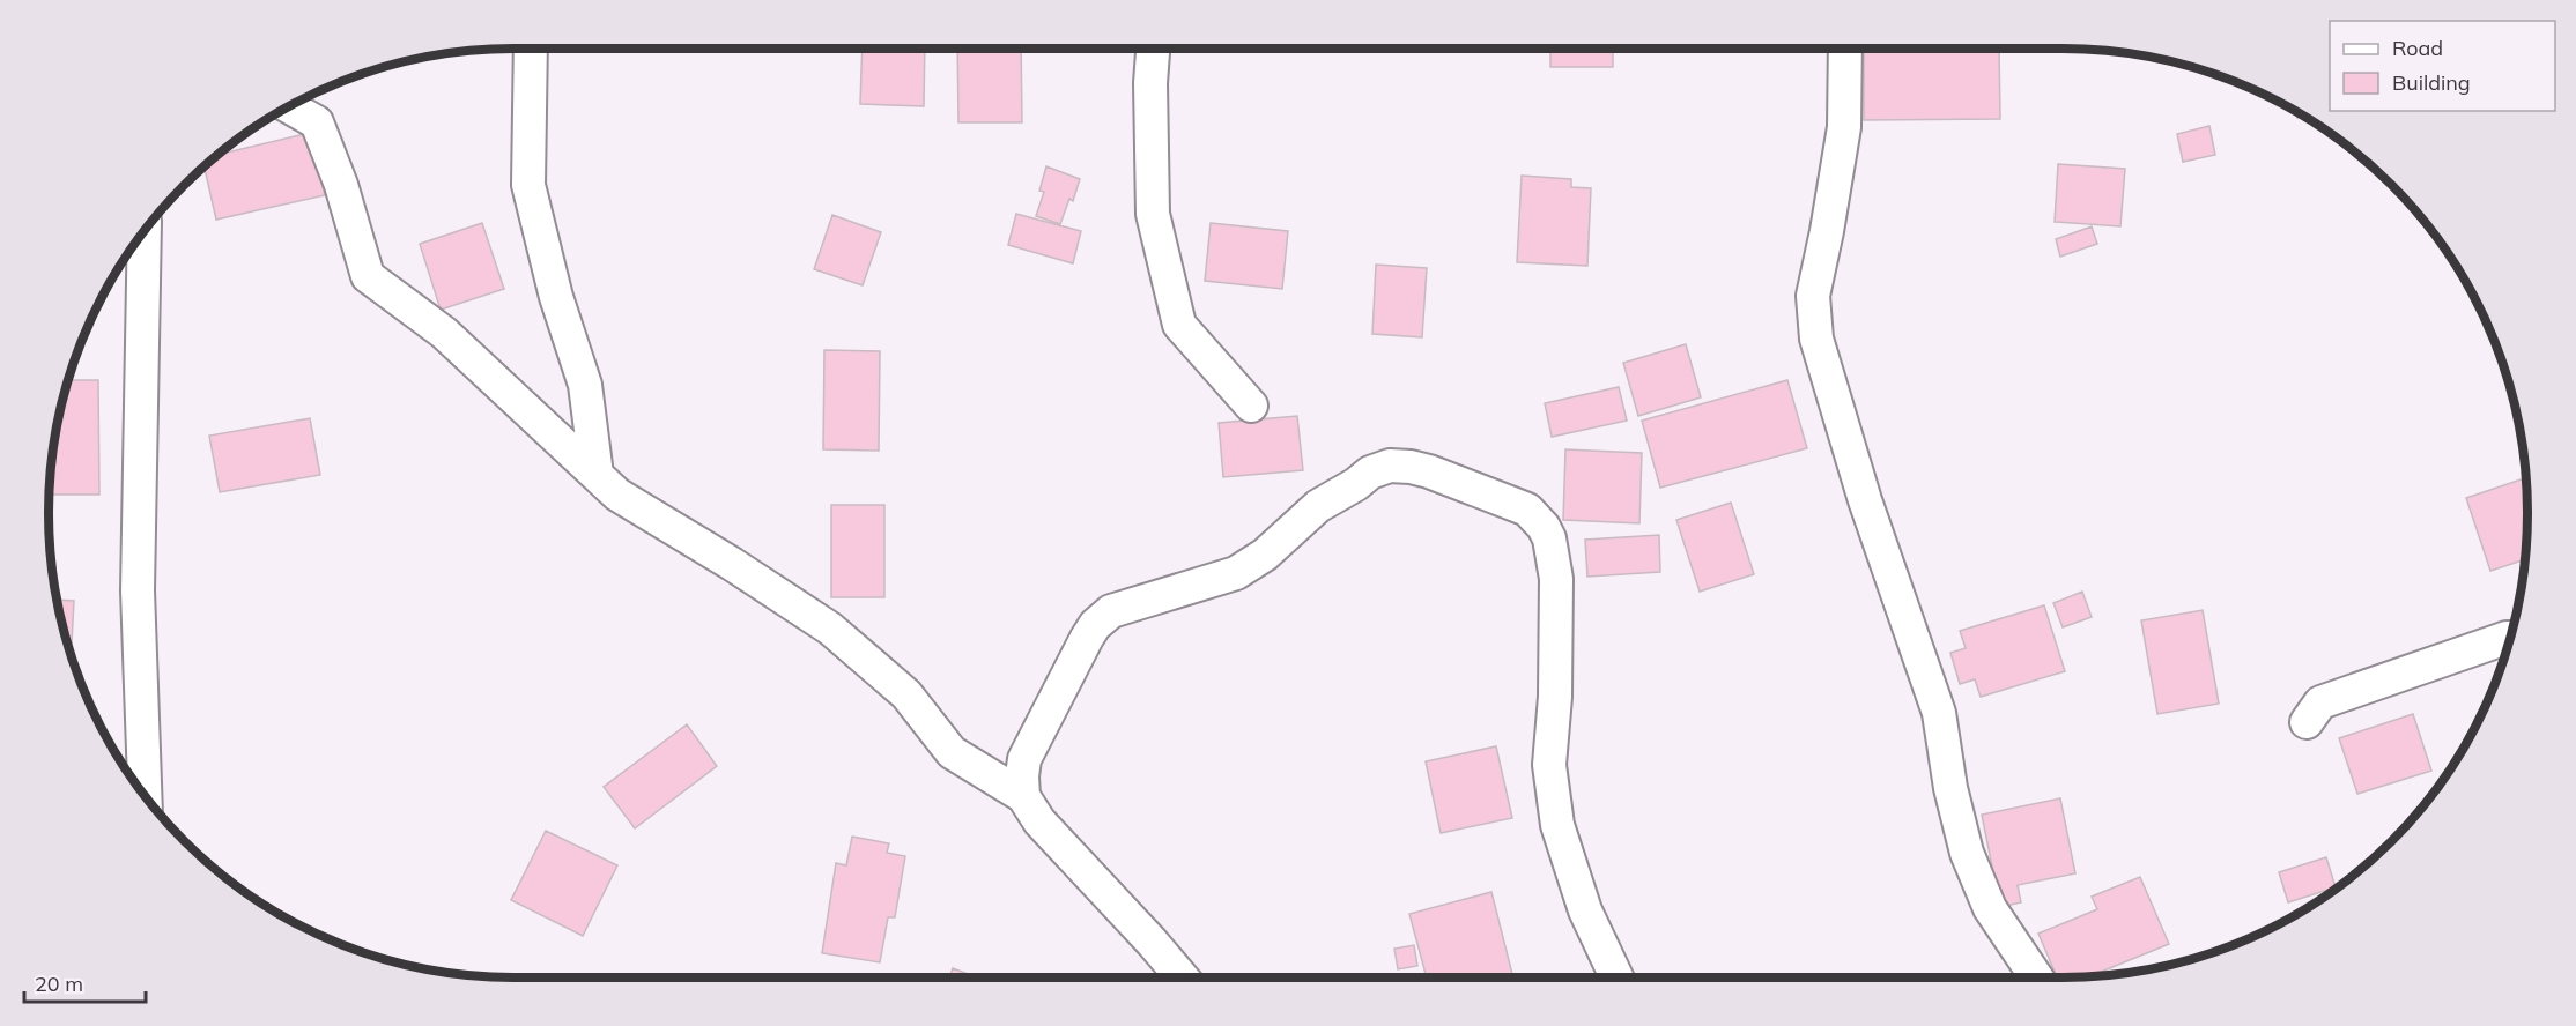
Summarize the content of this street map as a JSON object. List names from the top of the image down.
{
  "legend": ["Road", "Building"],
  "scale_bar": "20 m"
}
